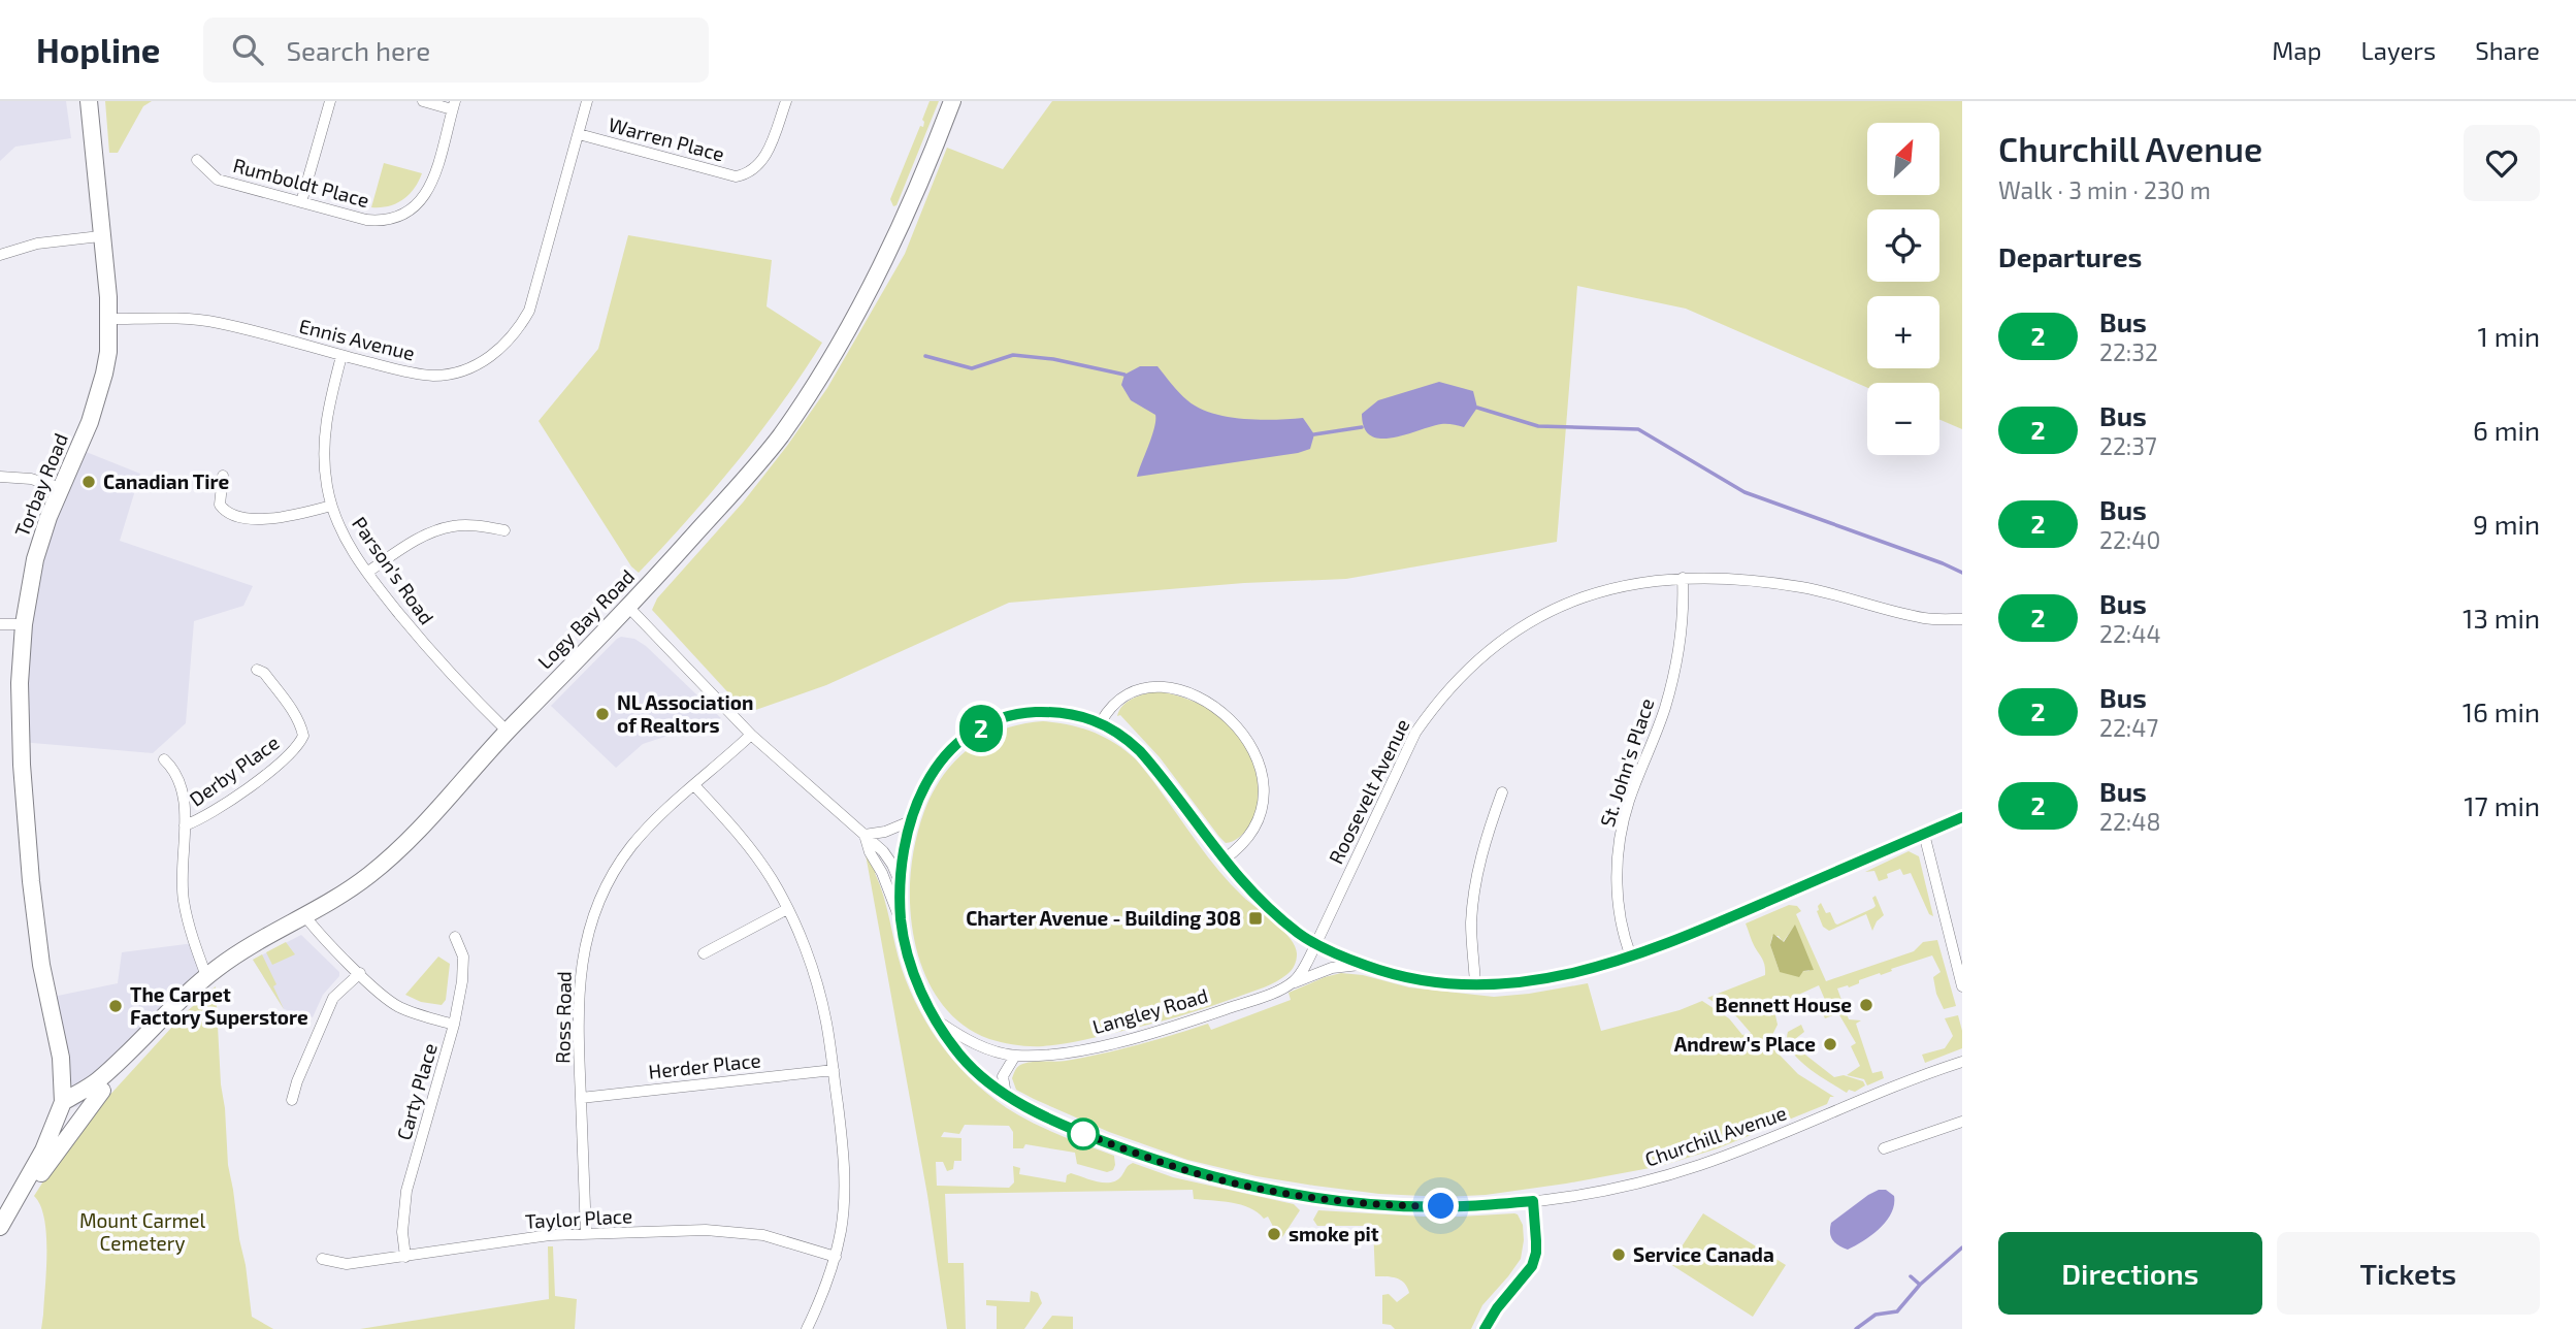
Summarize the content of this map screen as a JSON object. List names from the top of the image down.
{
  "streets": {
    "main road": ["Torbay Road", "Logy Bay Road"],
    "street": [
      "Warren Place",
      "Rumboldt Place",
      "Ennis Avenue",
      "Parson's Road",
      "St. John's Place",
      "Derby Place",
      "Roosevelt Avenue",
      "Langley Road",
      "Ross Road",
      "Herder Place",
      "Carty Place",
      "Churchill Avenue",
      "Taylor Place"
    ]
  },
  "crossings": [
    ["Warren Place", "Ennis Avenue"],
    ["Ennis Avenue", "Torbay Road"],
    ["Ennis Avenue", "Parson's Road"],
    ["Torbay Road", "Logy Bay Road"],
    ["Parson's Road", "Logy Bay Road"],
    ["St. John's Place", "Roosevelt Avenue"],
    ["Langley Road", "Churchill Avenue"],
    ["Ross Road", "Herder Place"],
    ["Ross Road", "Taylor Place"],
    ["Carty Place", "Taylor Place"]
  ],
  "parks": ["Mount Carmel Cemetery"],
  "places": {
    "other": [
      "Canadian Tire",
      "NL Association of Realtors",
      "Bennett House",
      "The Carpet Factory Superstore",
      "Andrew's Place",
      "smoke pit",
      "Service Canada"
    ],
    "transit": ["Charter Avenue - Building 308"]
  },
  "lines": ["bus line 2"],
  "north": "top right",
  "page": {
    "header": "Hopline",
    "search": "Search here",
    "nav": ["Map", "Layers", "Share"],
    "on_map": "2",
    "heading": [
      ["Churchill Avenue", "Walk · 3 min · 230 m"],
      "Departures"
    ],
    "map_buttons": ["+", "−"],
    "list": [
      {
        "mark": "2",
        "name": "Bus",
        "note": "22:32",
        "value": "1 min"
      },
      {
        "mark": "2",
        "name": "Bus",
        "note": "22:37",
        "value": "6 min"
      },
      {
        "mark": "2",
        "name": "Bus",
        "note": "22:40",
        "value": "9 min"
      },
      {
        "mark": "2",
        "name": "Bus",
        "note": "22:44",
        "value": "13 min"
      },
      {
        "mark": "2",
        "name": "Bus",
        "note": "22:47",
        "value": "16 min"
      },
      {
        "mark": "2",
        "name": "Bus",
        "note": "22:48",
        "value": "17 min"
      }
    ],
    "buttons": ["Directions", "Tickets"]
  }
}
